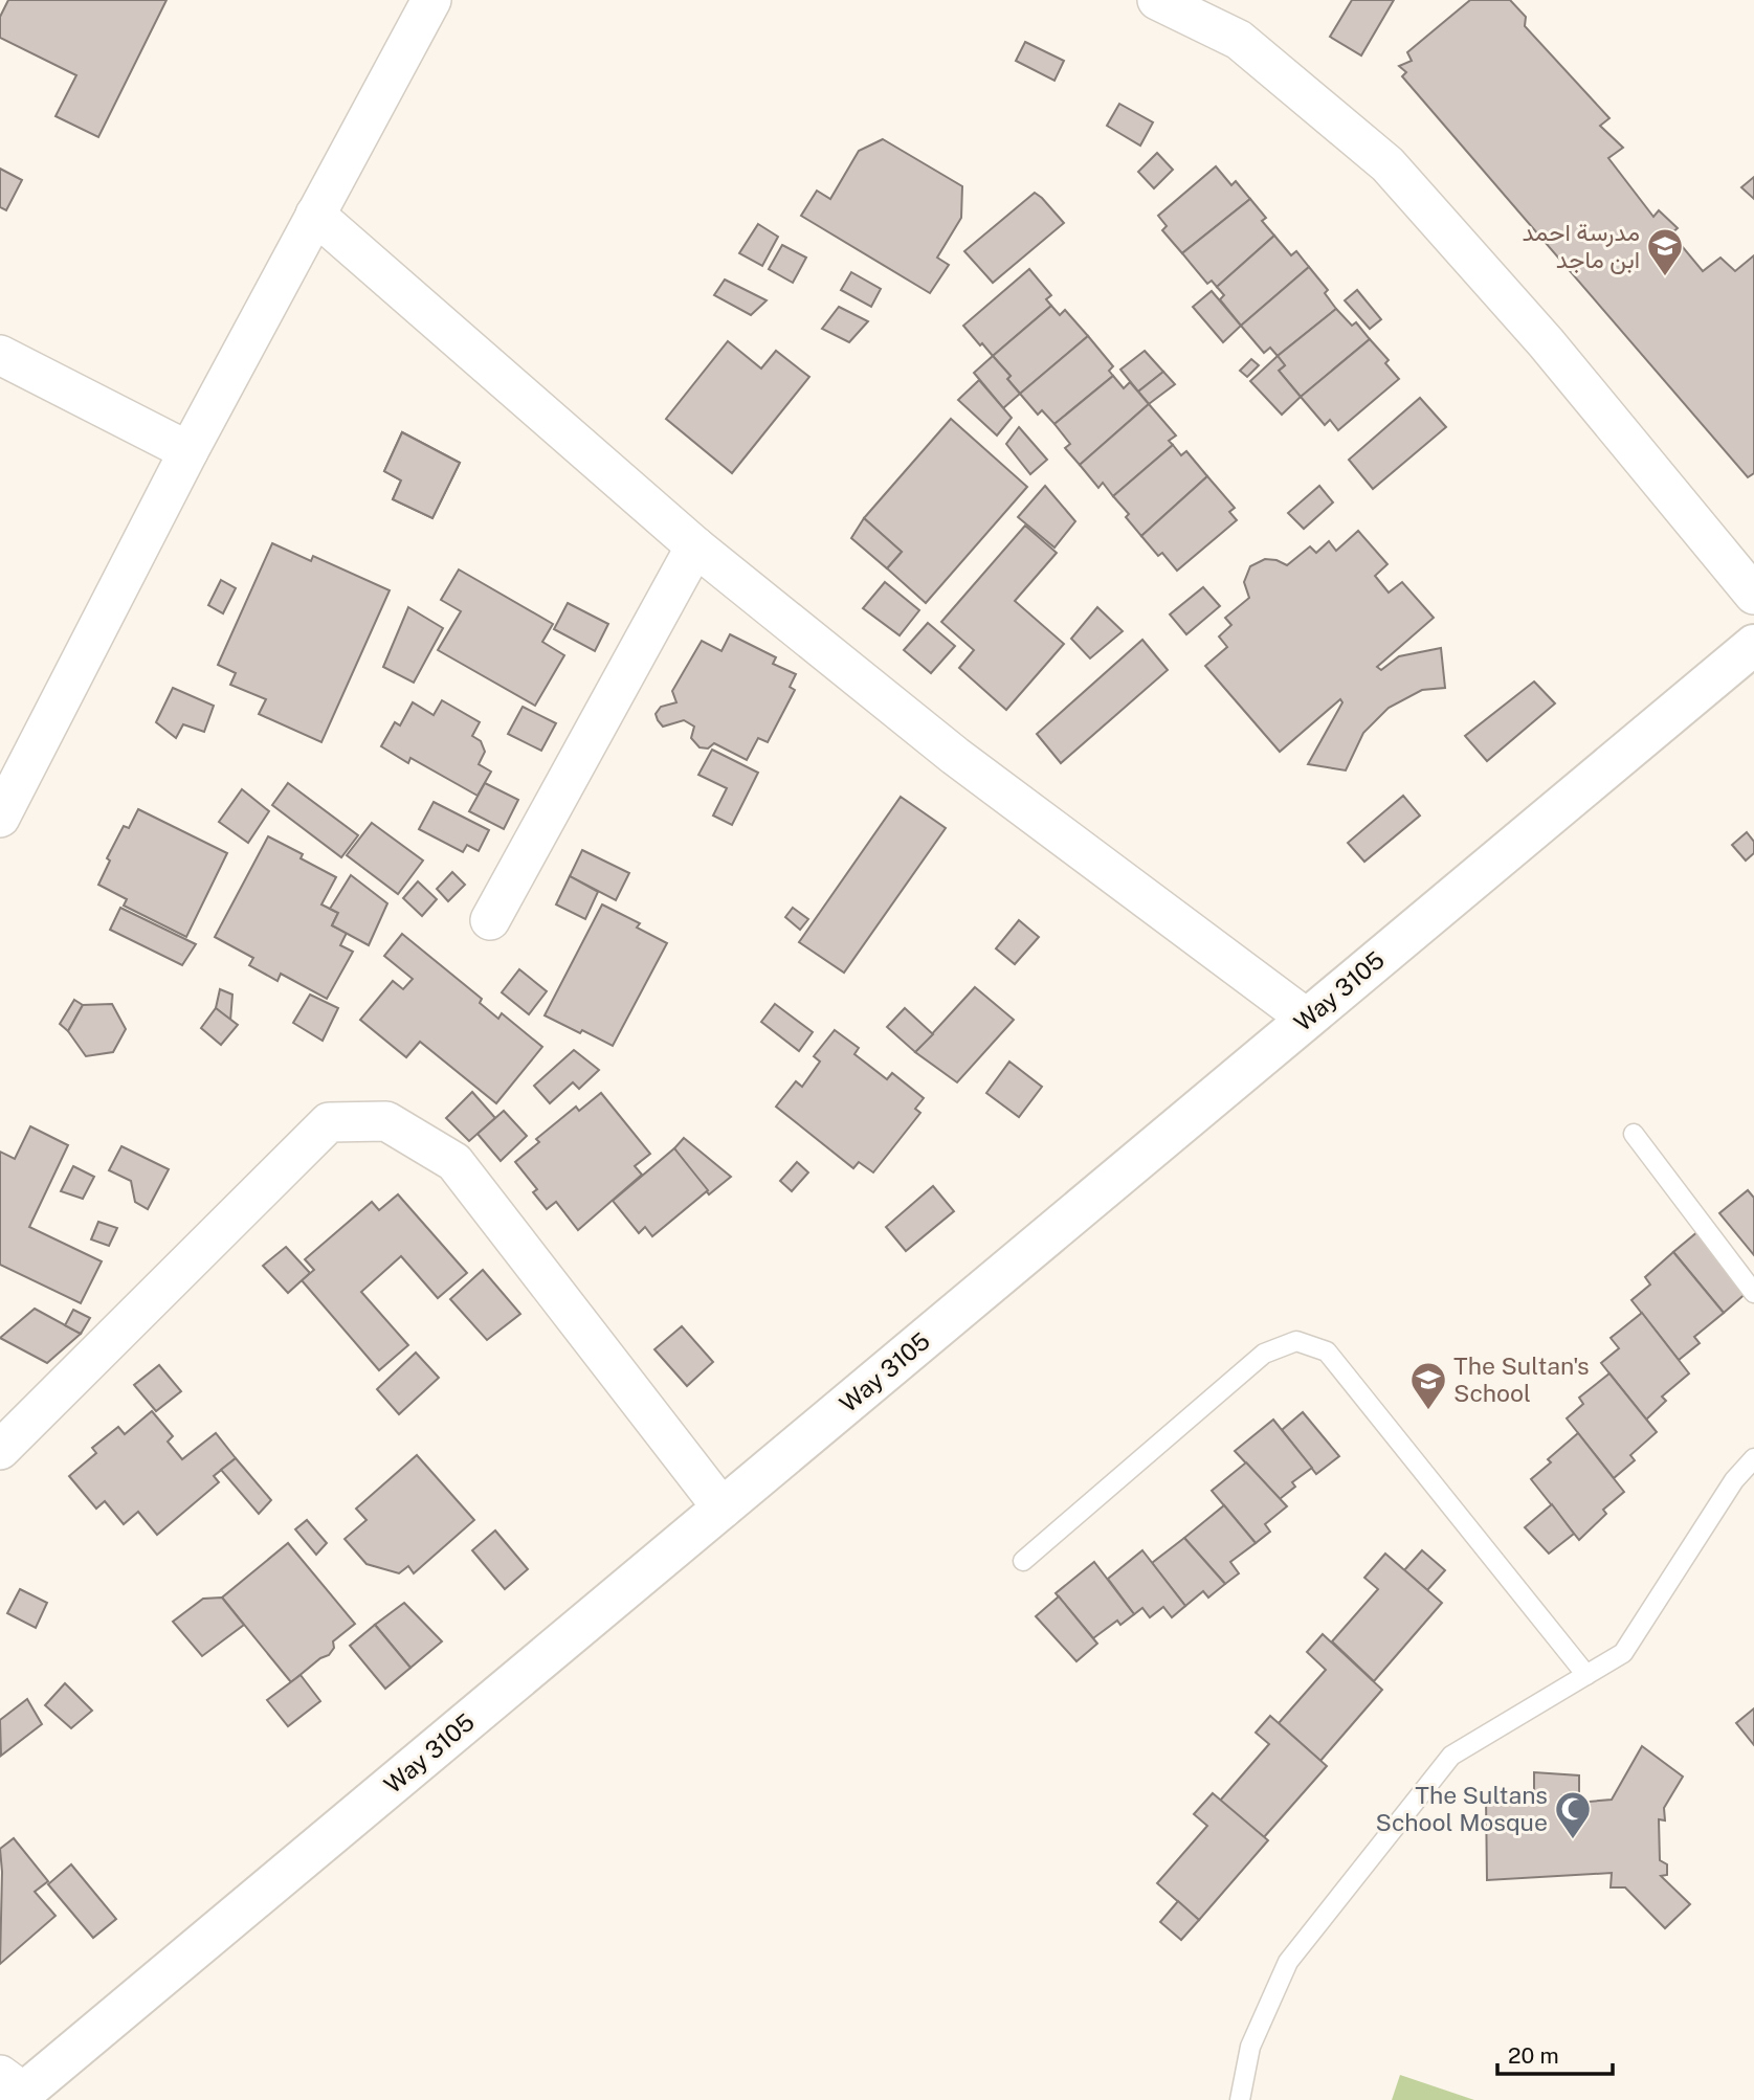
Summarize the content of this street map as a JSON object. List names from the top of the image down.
{
  "streets": {
    "street": ["Way 3105"]
  },
  "places": {
    "school or university": ["مدرسة احمد ابن ماجد", "The Sultan's School"],
    "mosque": ["The Sultans School Mosque"]
  },
  "scale_bar": "20 m"
}
